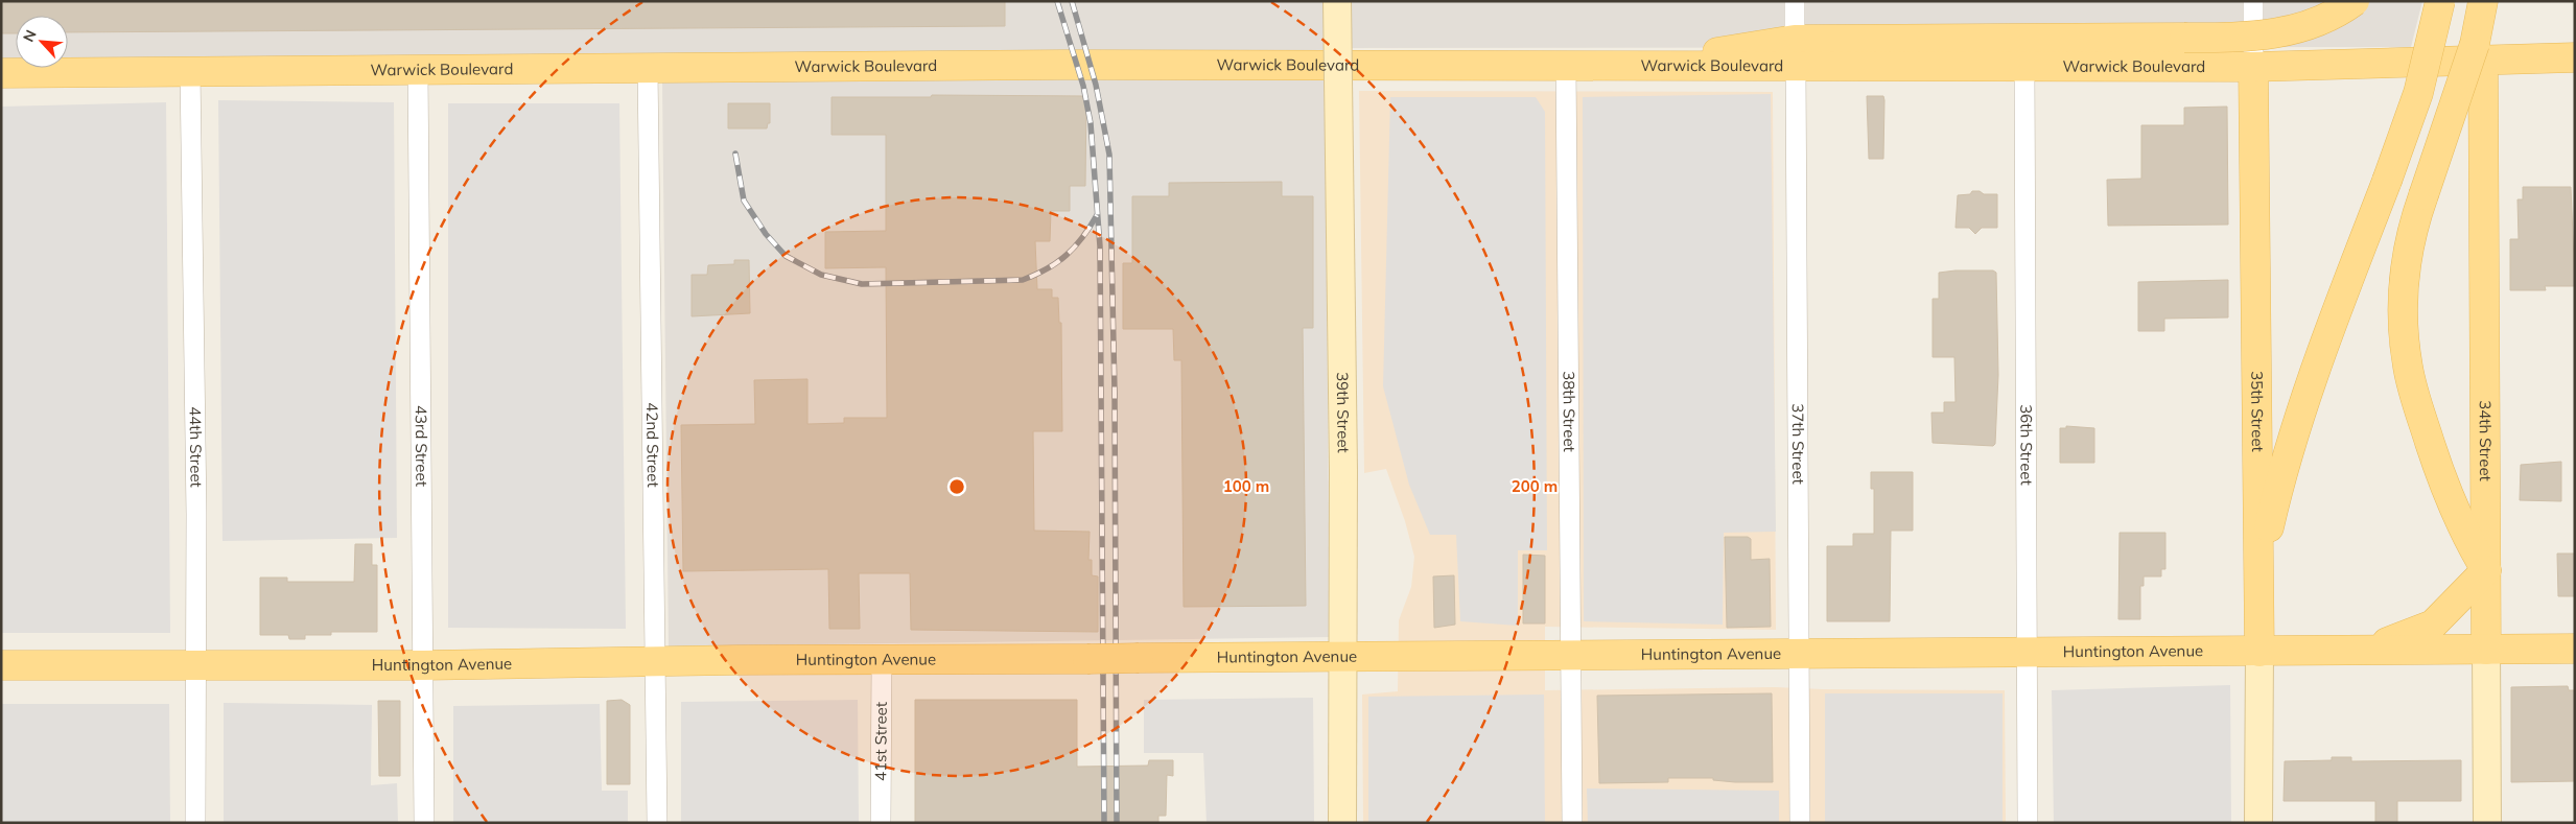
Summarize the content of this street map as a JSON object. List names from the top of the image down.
{
  "streets": {
    "main road": [
      "Warwick Boulevard",
      "39th Street",
      "35th Street",
      "34th Street",
      "Huntington Avenue"
    ],
    "street": [
      "38th Street",
      "37th Street",
      "42nd Street",
      "36th Street",
      "43rd Street",
      "44th Street",
      "41st Street"
    ]
  },
  "crossings": [
    ["Warwick Boulevard", "38th Street"],
    ["Warwick Boulevard", "35th Street"],
    ["Warwick Boulevard", "34th Street"],
    ["Warwick Boulevard", "37th Street"],
    ["Warwick Boulevard", "42nd Street"],
    ["Warwick Boulevard", "36th Street"],
    ["Warwick Boulevard", "43rd Street"],
    ["Warwick Boulevard", "44th Street"],
    ["39th Street", "Huntington Avenue"],
    ["38th Street", "Huntington Avenue"],
    ["35th Street", "Huntington Avenue"],
    ["34th Street", "Huntington Avenue"],
    ["37th Street", "Huntington Avenue"],
    ["42nd Street", "Huntington Avenue"],
    ["36th Street", "Huntington Avenue"],
    ["43rd Street", "Huntington Avenue"],
    ["44th Street", "Huntington Avenue"],
    ["Huntington Avenue", "41st Street"]
  ],
  "north": "top left",
  "rings": ["100 m", "200 m"]
}
